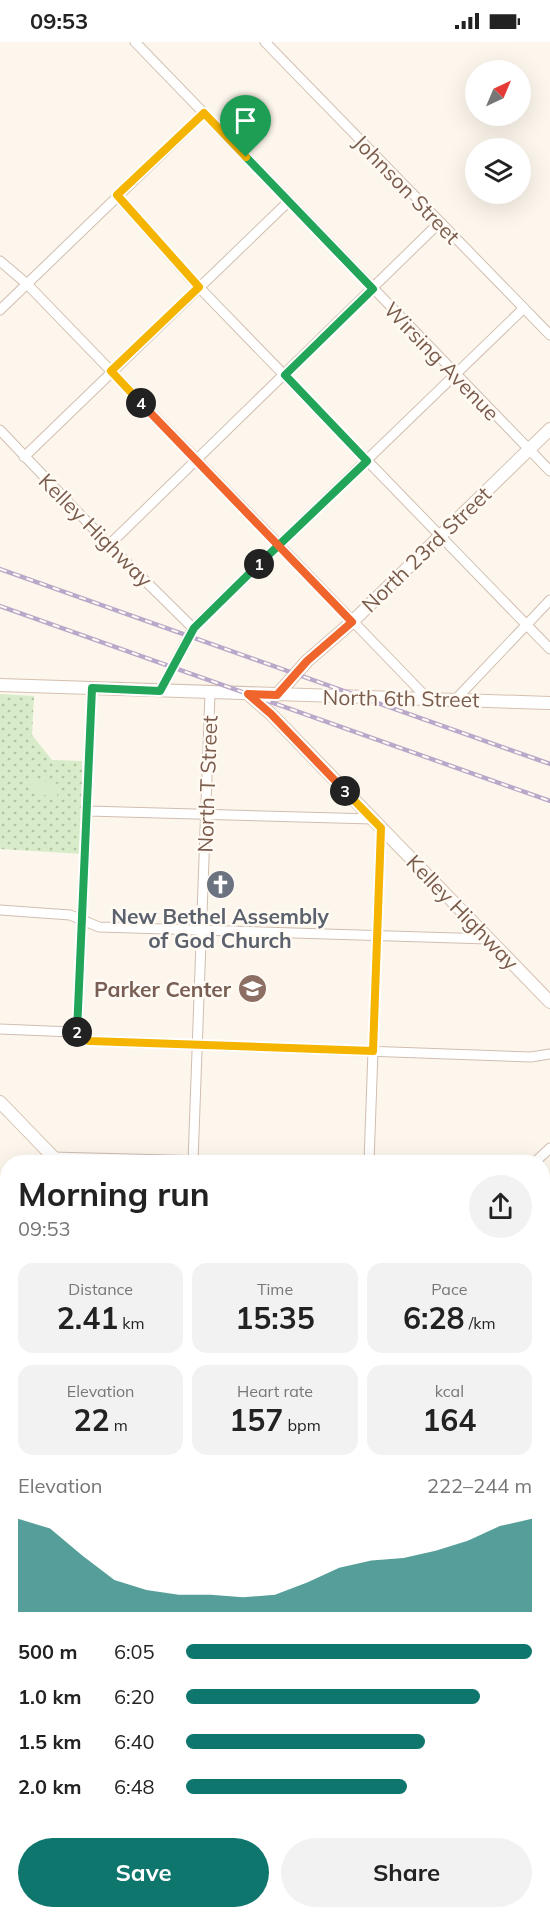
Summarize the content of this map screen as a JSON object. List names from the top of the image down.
{
  "streets": {
    "street": [
      "Johnson Street",
      "Wirsing Avenue",
      "Kelley Highway",
      "North 23rd Street",
      "North 6th Street",
      "North T Street"
    ]
  },
  "crossings": [
    ["Wirsing Avenue", "North 23rd Street"],
    ["Kelley Highway", "North 6th Street"],
    ["North 23rd Street", "North 6th Street"],
    ["North 6th Street", "North T Street"]
  ],
  "places": {
    "church": ["New Bethel Assembly of God Church"],
    "school or university": ["Parker Center"]
  },
  "north": "top right",
  "page": {
    "status": "09:53",
    "pins": [
      "4",
      "1",
      "3",
      "2"
    ],
    "heading": ["Morning run", "09:53"],
    "stats": [
      ["Distance", "2.41 km"],
      ["Time", "15:35"],
      ["Pace", "6:28 /km"],
      ["Elevation", "22 m"],
      ["Heart rate", "157 bpm"],
      ["kcal", "164"]
    ],
    "chart": ["Elevation", "222–244 m"],
    "list": [
      {
        "name": "500 m",
        "note": "6:05"
      },
      {
        "name": "1.0 km",
        "note": "6:20"
      },
      {
        "name": "1.5 km",
        "note": "6:40"
      },
      {
        "name": "2.0 km",
        "note": "6:48"
      }
    ],
    "buttons": ["Save", "Share"]
  }
}
